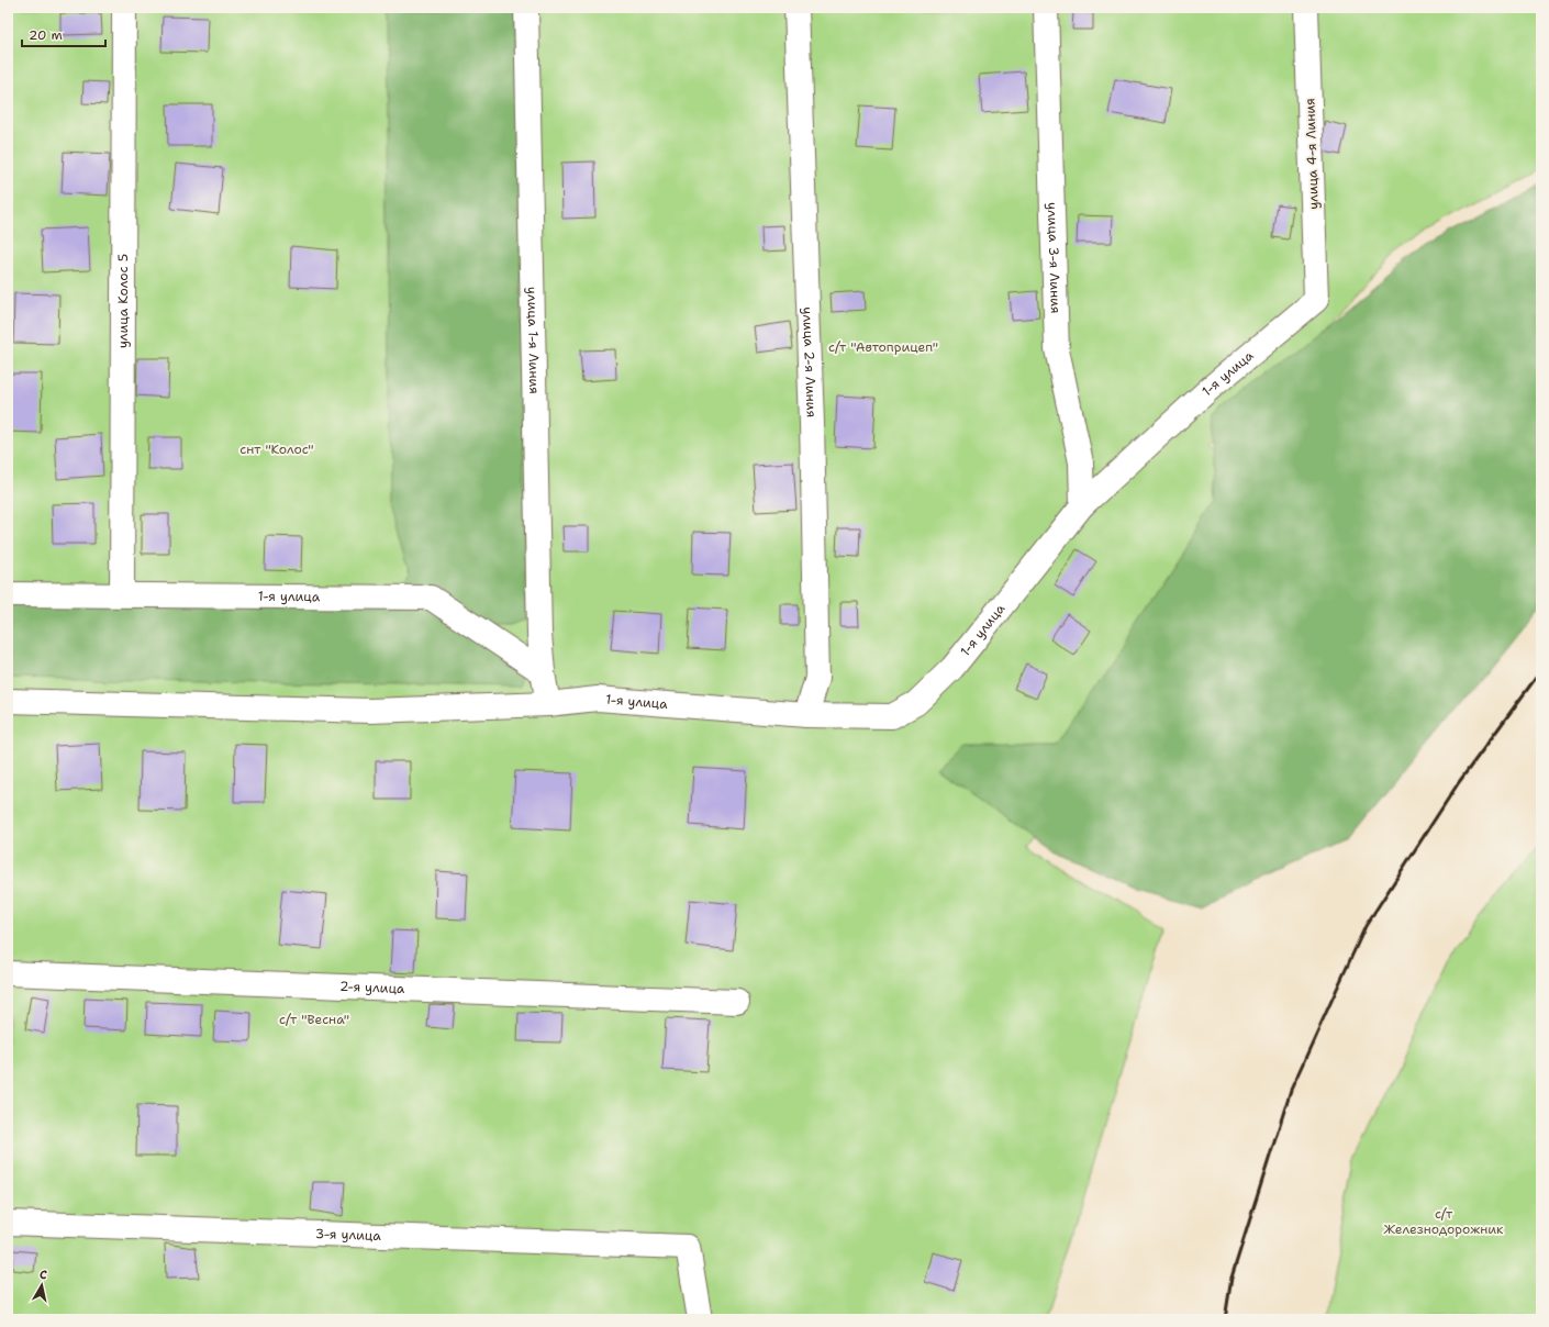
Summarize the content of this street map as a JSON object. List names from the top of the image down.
{
  "streets": {
    "street": [
      "улица 4-я Линия",
      "улица 3-я Линия",
      "улица Колос 5",
      "улица 1-я Линия",
      "улица 2-я Линия",
      "1-я улица",
      "2-я улица",
      "3-я улица"
    ]
  },
  "crossings": [
    ["улица 4-я Линия", "1-я улица"],
    ["улица 3-я Линия", "1-я улица"],
    ["улица Колос 5", "1-я улица"],
    ["улица 1-я Линия", "1-я улица"],
    ["улица 2-я Линия", "1-я улица"]
  ],
  "parks": [
    "с/т \"Автоприцеп\"",
    "снт \"Колос\"",
    "с/т \"Весна\"",
    "с/т Железнодорожник"
  ],
  "scale_bar": "20 m",
  "north": "top"
}
